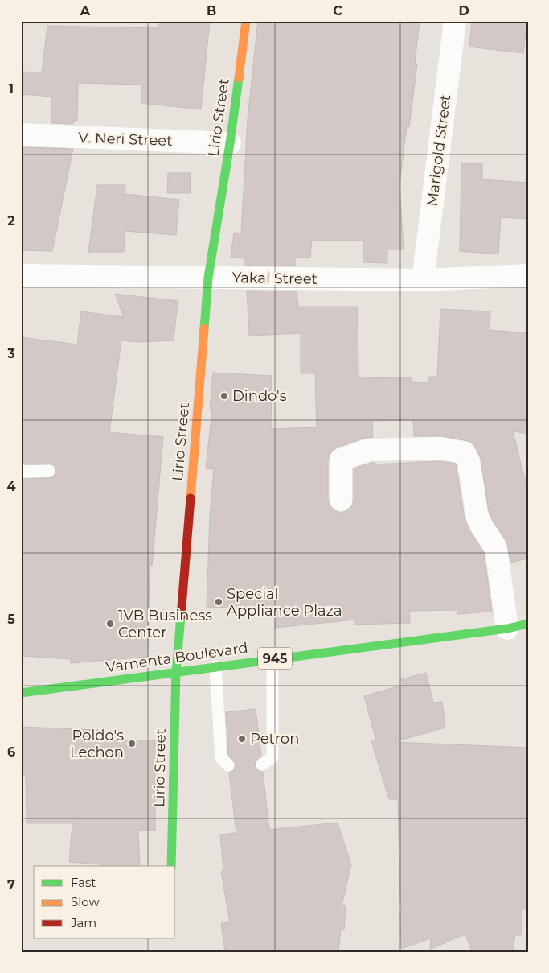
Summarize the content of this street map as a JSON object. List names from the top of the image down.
{
  "streets": {
    "street": [
      "Lirio Street",
      "V. Neri Street",
      "Marigold Street",
      "Yakal Street",
      "Vamenta Boulevard",
      "945"
    ]
  },
  "crossings": [
    ["Lirio Street", "V. Neri Street"],
    ["Lirio Street", "Yakal Street"],
    ["Lirio Street", "Vamenta Boulevard"],
    ["Marigold Street", "Yakal Street"]
  ],
  "places": [
    "Dindo's",
    "Special Appliance Plaza",
    "1VB Business Center",
    "Petron",
    "Poldo's Lechon"
  ],
  "legend": ["Fast", "Slow", "Jam"],
  "grid": {
    "columns": [
      "A",
      "B",
      "C",
      "D"
    ],
    "rows": [
      "1",
      "2",
      "3",
      "4",
      "5",
      "6",
      "7"
    ]
  }
}
